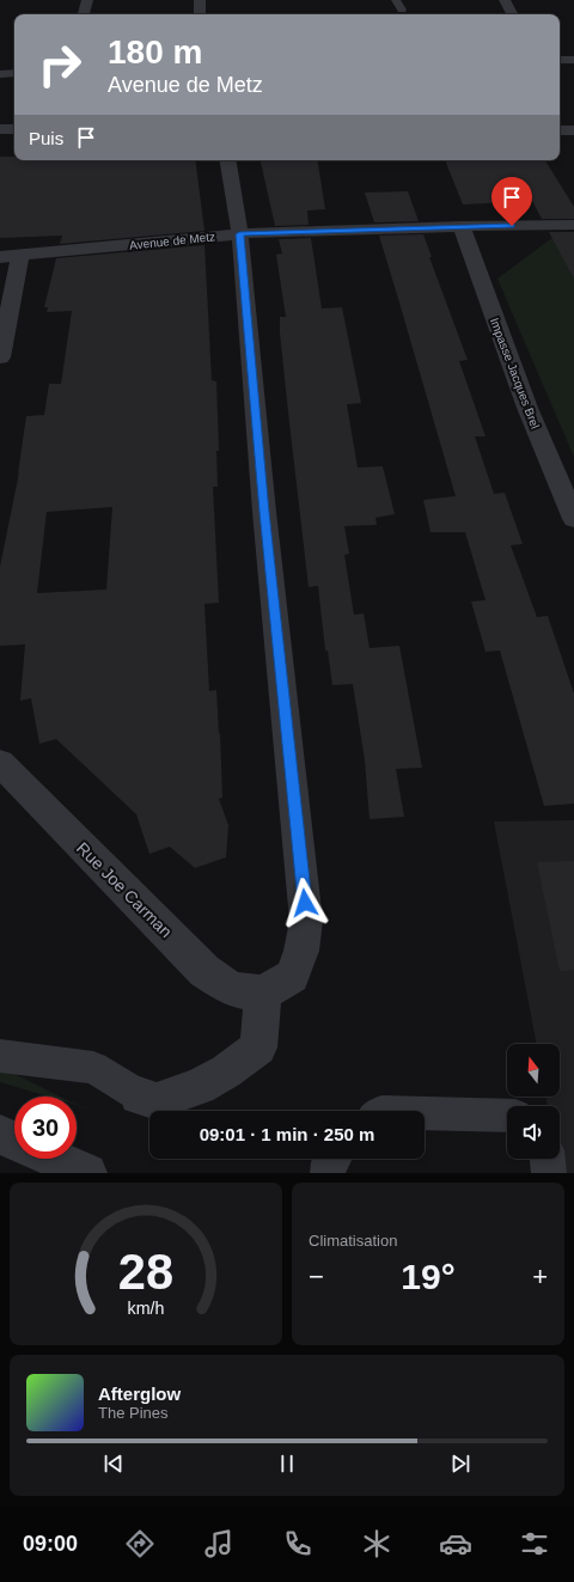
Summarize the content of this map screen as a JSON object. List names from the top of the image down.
{
  "streets": {
    "street": ["Avenue de Metz", "Impasse Jacques Brel", "Rue Joe Carman"]
  },
  "crossings": [
    ["Avenue de Metz", "Impasse Jacques Brel"]
  ],
  "north": "top",
  "page": {
    "turn": ["180 m", "Avenue de Metz"],
    "then": "Puis",
    "limit": "30",
    "trip": "09:01 · 1 min · 250 m",
    "tile": "Climatisation",
    "heat": ["−", "19°", "+"],
    "song": ["Afterglow", "The Pines"],
    "tabs": "09:00",
    "gauge": ["28", "km/h"]
  }
}
